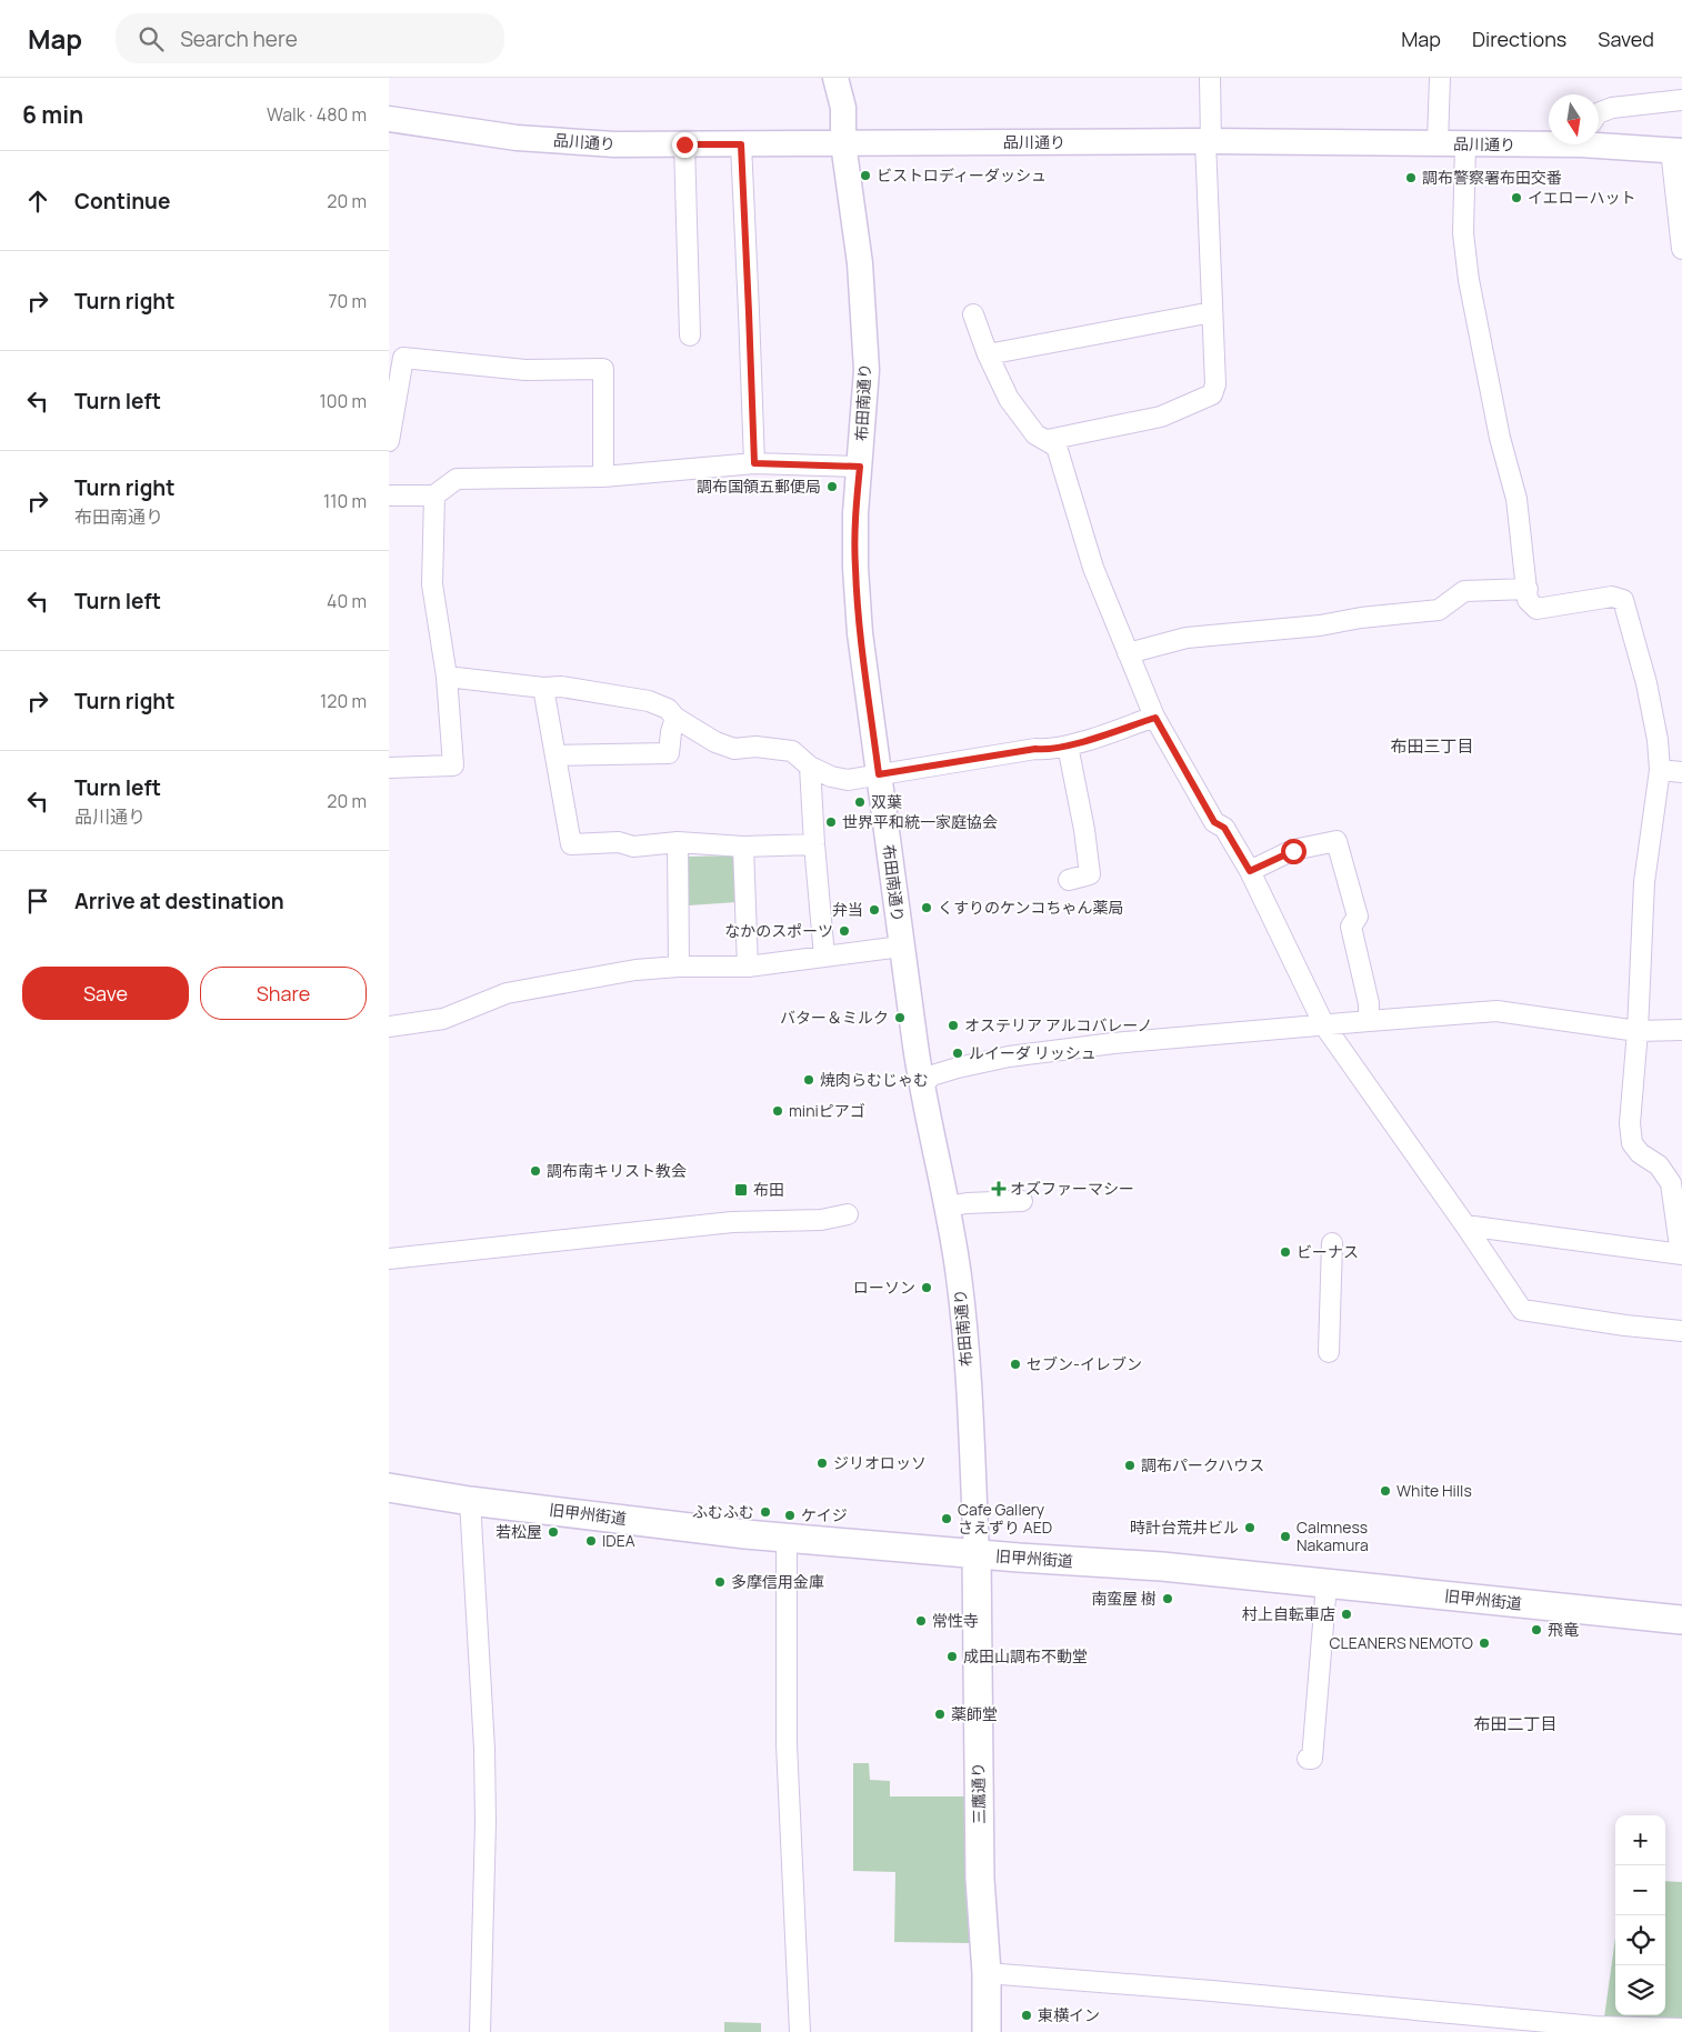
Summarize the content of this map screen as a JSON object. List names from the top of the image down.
{
  "streets": {
    "main road": ["旧甲州街道", "三鷹通り"],
    "street": ["品川通り", "布田南通り"]
  },
  "crossings": [
    ["品川通り", "布田南通り"],
    ["布田南通り", "旧甲州街道"],
    ["布田南通り", "三鷹通り"],
    ["旧甲州街道", "三鷹通り"]
  ],
  "districts": ["布田三丁目", "布田二丁目"],
  "places": {
    "other": [
      "ビストロディーダッシュ",
      "調布警察署布田交番",
      "イエローハット",
      "調布国領五郵便局",
      "双葉",
      "世界平和統一家庭協会",
      "くすりのケンコちゃん薬局",
      "弁当",
      "なかのスポーツ",
      "バター＆ミルク",
      "オステリア アルコバレーノ",
      "ルイーダ リッシュ",
      "焼肉らむじゃむ",
      "miniピアゴ",
      "調布南キリスト教会",
      "ビーナス",
      "ローソン",
      "セブン-イレブン",
      "ジリオロッソ",
      "調布パークハウス",
      "White Hills",
      "ふむふむ",
      "ケイジ",
      "Cafe Gallery さえずり AED",
      "時計台荒井ビル",
      "若松屋",
      "Calmness Nakamura",
      "IDEA",
      "多摩信用金庫",
      "南蛮屋 樹",
      "村上自転車店",
      "常性寺",
      "飛竜",
      "CLEANERS NEMOTO",
      "成田山調布不動堂",
      "薬師堂",
      "東横イン"
    ],
    "health": ["オズファーマシー"],
    "transit": ["布田"]
  },
  "north": "bottom",
  "page": {
    "header": "Map",
    "search": "Search here",
    "nav": ["Map", "Directions", "Saved"],
    "heading": ["6 min", "Walk · 480 m"],
    "list": [
      ["Continue", "20 m"],
      ["Turn right", "70 m"],
      ["Turn left", "100 m"],
      ["Turn right", "布田南通り", "110 m"],
      ["Turn left", "40 m"],
      ["Turn right", "120 m"],
      ["Turn left", "品川通り", "20 m"],
      "Arrive at destination"
    ],
    "buttons": ["Save", "Share"],
    "map_buttons": ["+", "−"]
  }
}
